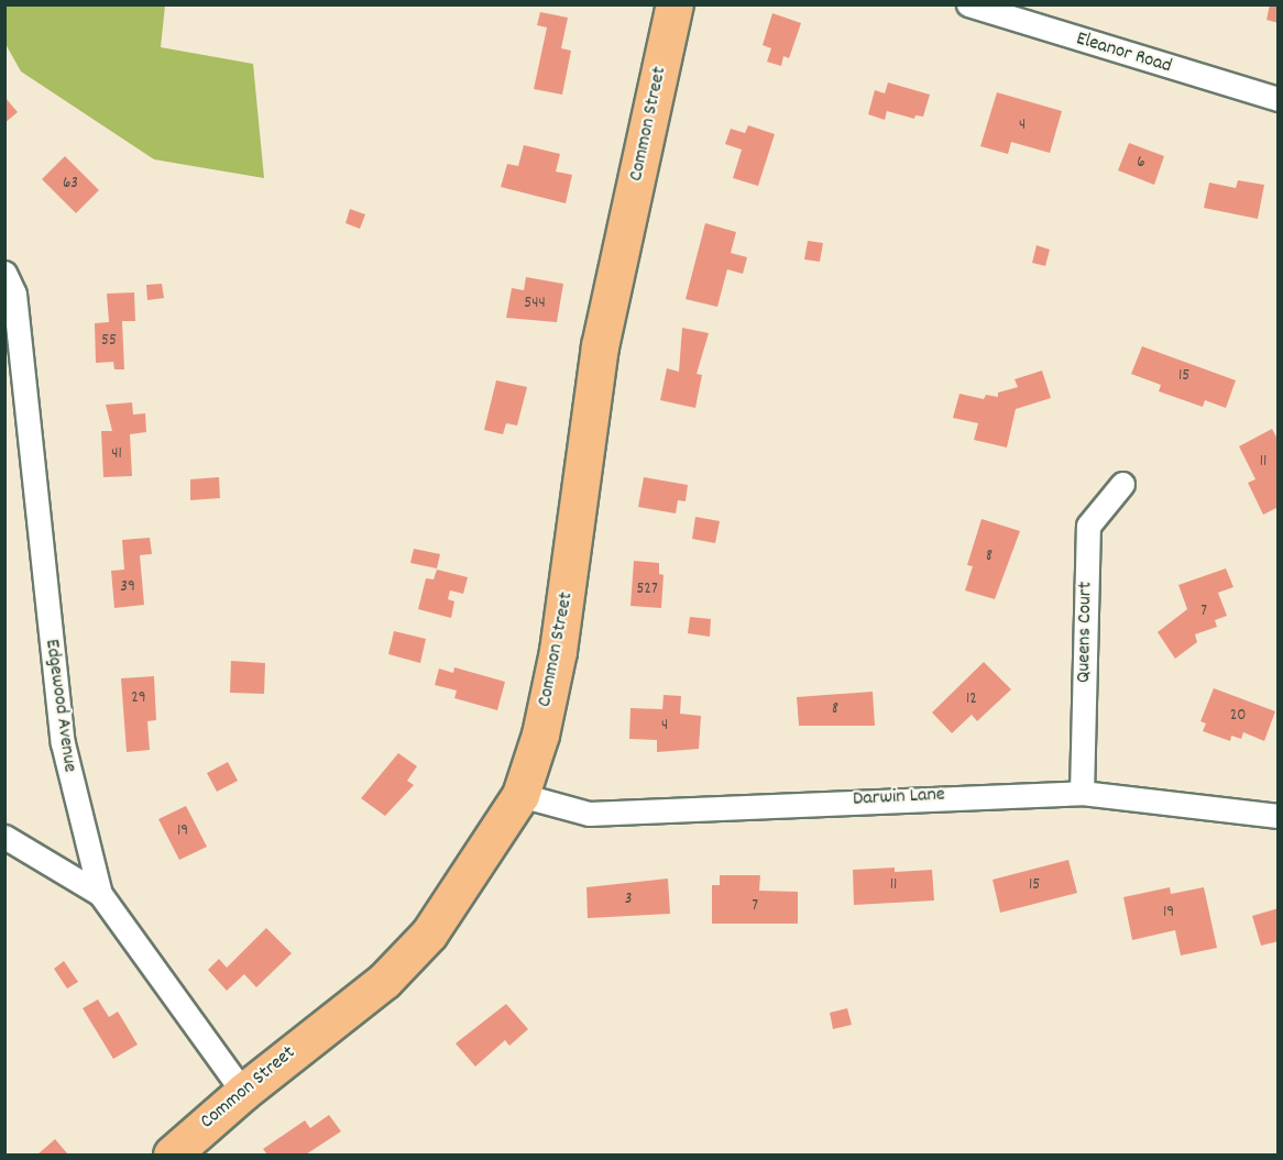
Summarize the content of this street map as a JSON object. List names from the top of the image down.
{
  "streets": {
    "main road": ["Common Street"],
    "street": [
      "Eleanor Road",
      "Queens Court",
      "Edgewood Avenue",
      "Darwin Lane"
    ]
  },
  "crossings": [
    ["Common Street", "Edgewood Avenue"],
    ["Common Street", "Darwin Lane"],
    ["Queens Court", "Darwin Lane"]
  ],
  "house_numbers": [
    "4",
    "6",
    "63",
    "544",
    "55",
    "15",
    "41",
    "11",
    "8",
    "39",
    "527",
    "7",
    "29",
    "12",
    "8",
    "20",
    "4",
    "19",
    "11",
    "15",
    "3",
    "7",
    "19"
  ]
}
